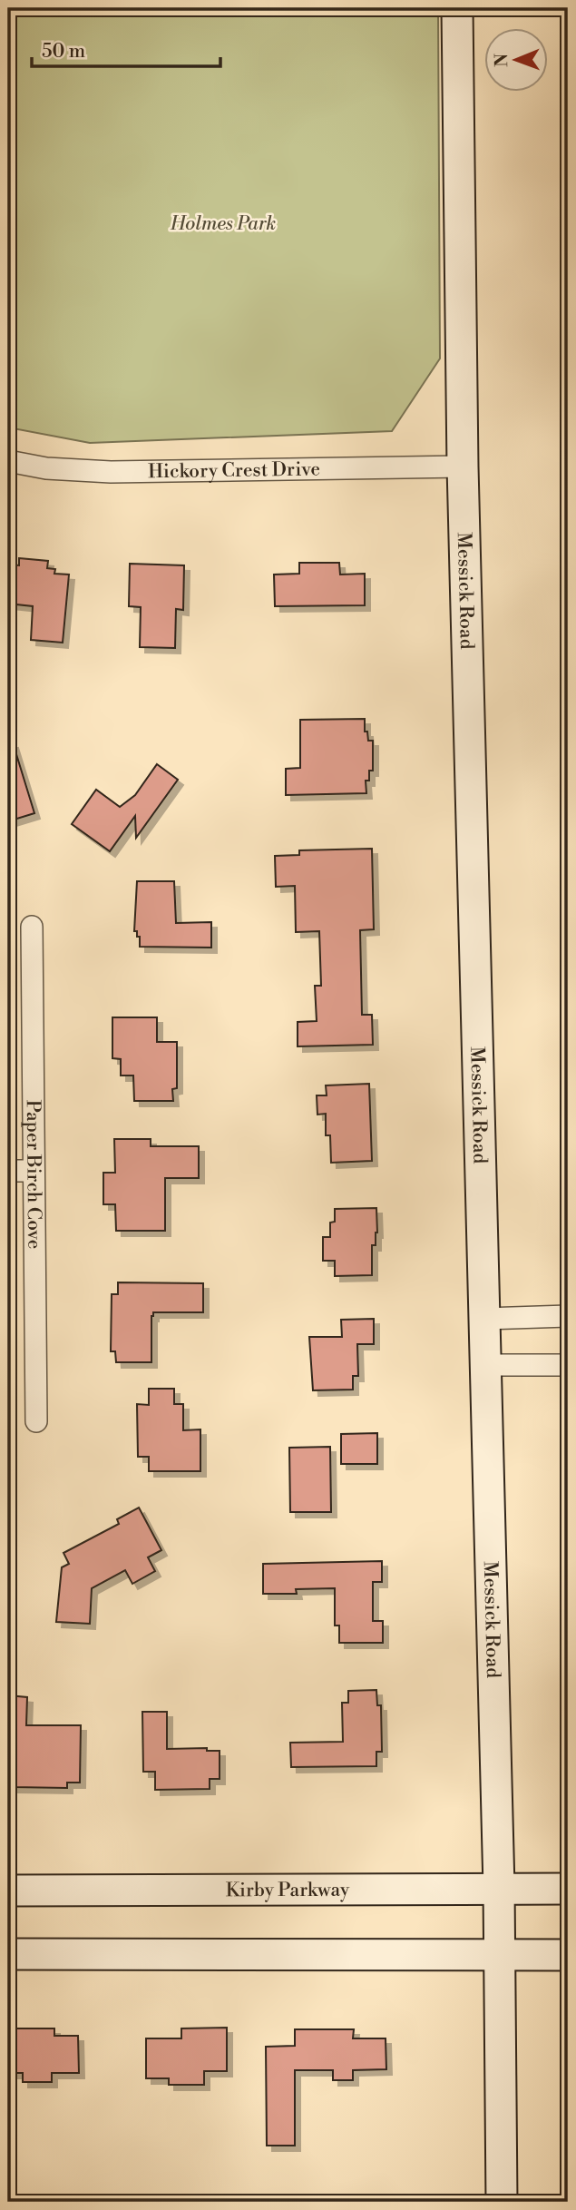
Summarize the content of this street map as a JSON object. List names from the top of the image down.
{
  "streets": {
    "street": [
      "Hickory Crest Drive",
      "Messick Road",
      "Paper Birch Cove",
      "Kirby Parkway"
    ]
  },
  "crossings": [
    ["Hickory Crest Drive", "Messick Road"],
    ["Messick Road", "Kirby Parkway"]
  ],
  "parks": ["Holmes Park"],
  "scale_bar": "50 m",
  "north": "left"
}
